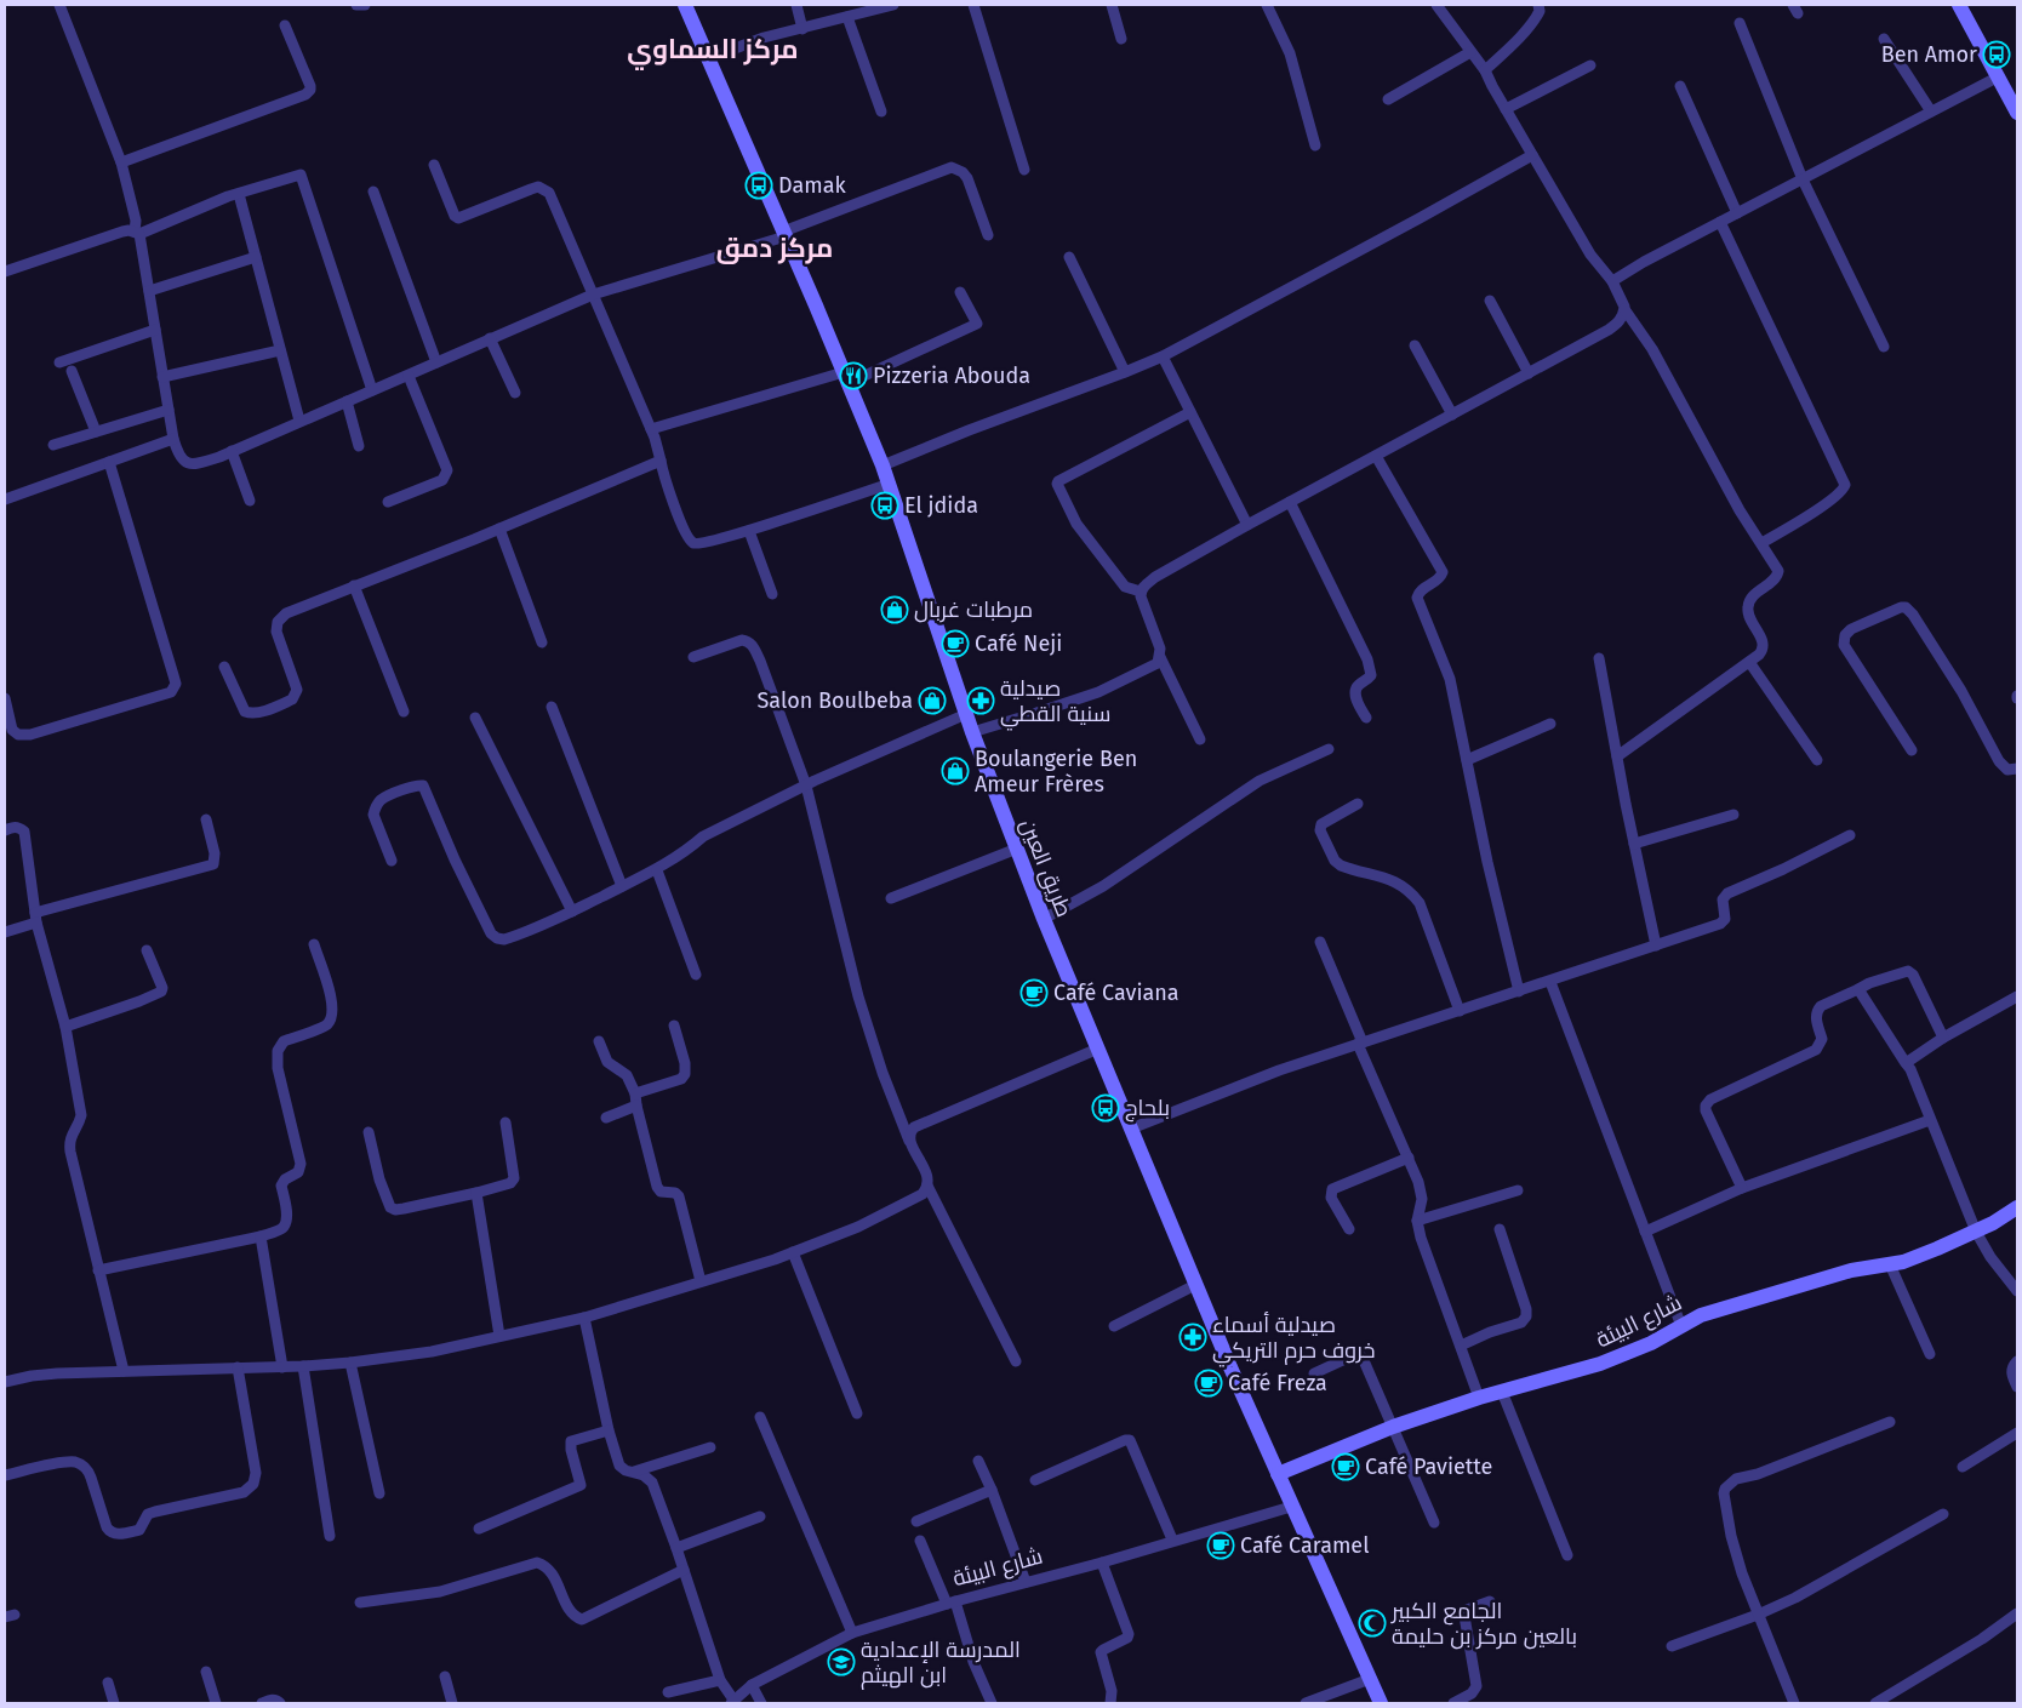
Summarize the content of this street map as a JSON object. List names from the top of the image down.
{
  "streets": {
    "main road": ["طريق العين", "شارع البيئة"]
  },
  "crossings": [
    ["طريق العين", "شارع البيئة"]
  ],
  "districts": ["مركز السماوي", "مركز دمق"],
  "places": {
    "bus stop": [
      "Ben Amor",
      "Damak",
      "El jdida",
      "بلحاج"
    ],
    "restaurant": ["Pizzeria Abouda"],
    "shop": ["مرطبات غربال", "Salon Boulbeba", "Boulangerie Ben Ameur Frères"],
    "cafe": [
      "Café Neji",
      "Café Caviana",
      "Café Freza",
      "Café Paviette",
      "Café Caramel"
    ],
    "pharmacy": ["صيدلية سنية القطي", "صيدلية أسماء خروف حرم التريكي"],
    "mosque": ["الجامع الكبير بالعين مركز بن حليمة"],
    "school or university": ["المدرسة الإعدادية ابن الهيثم"]
  }
}
